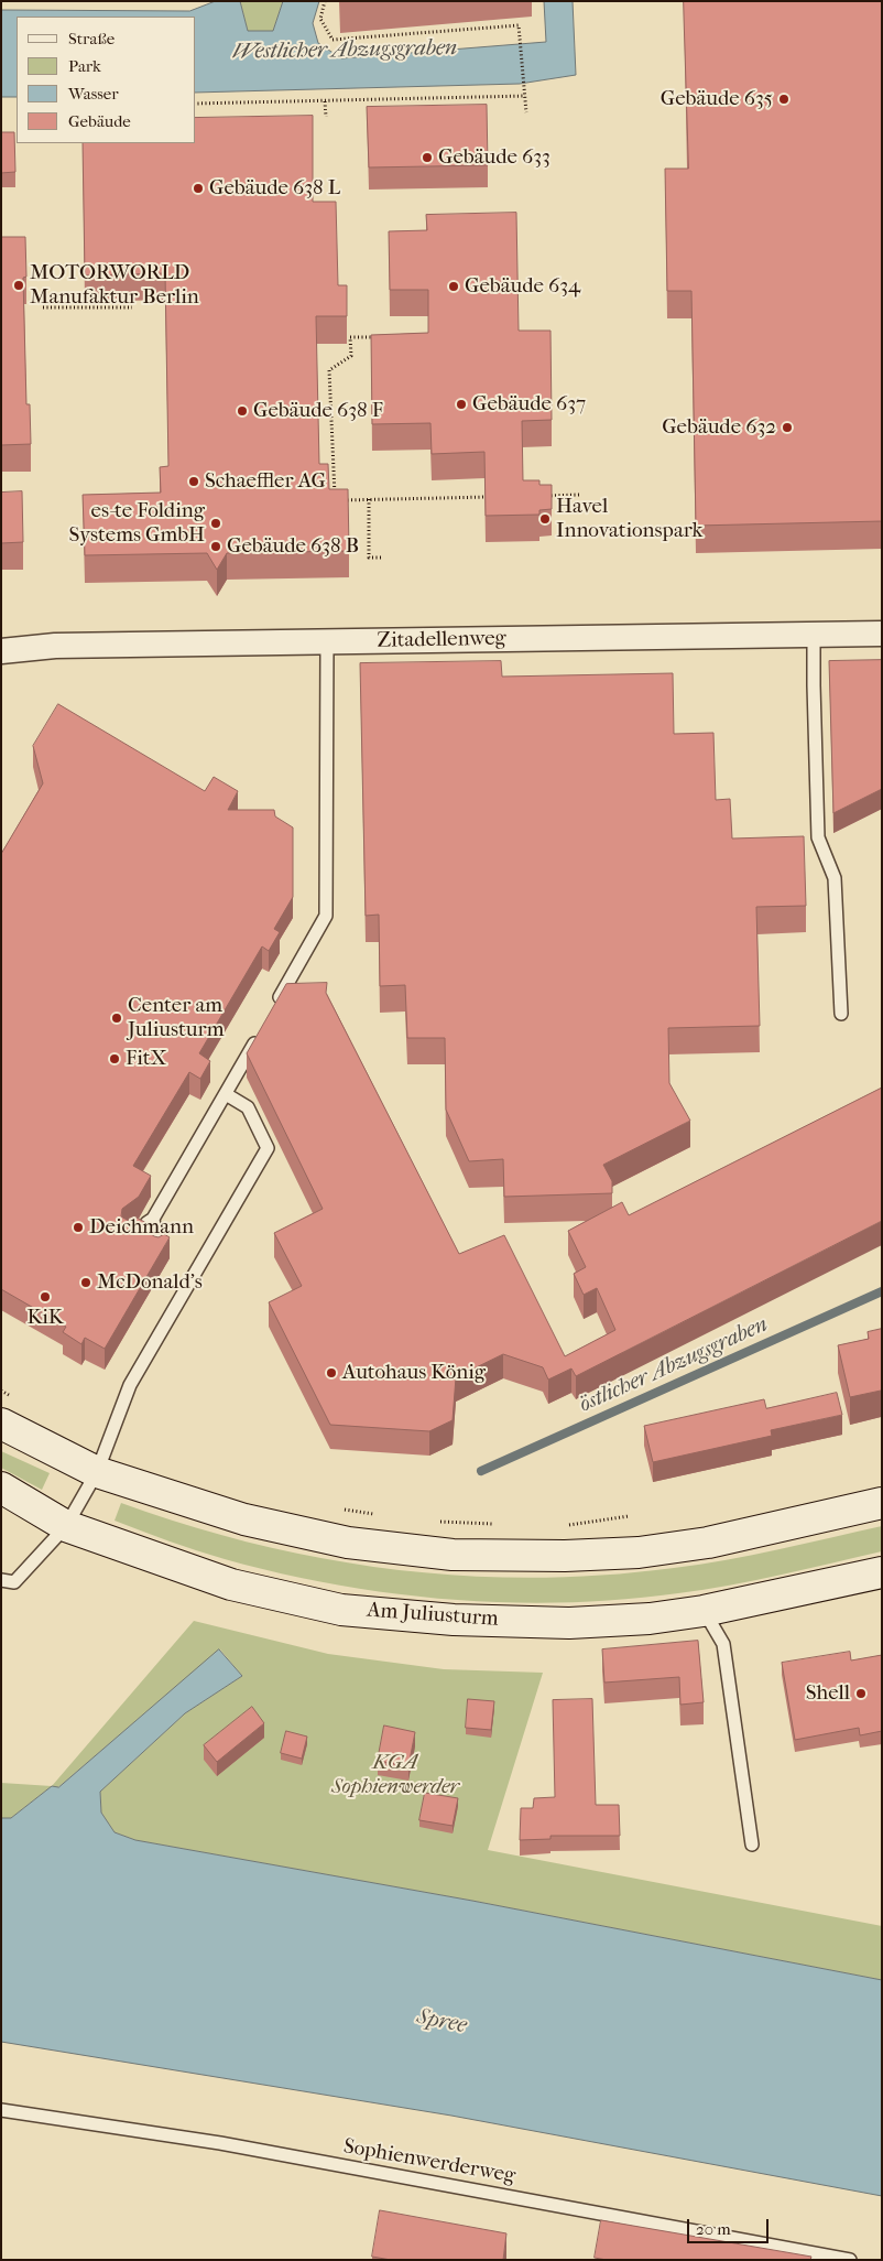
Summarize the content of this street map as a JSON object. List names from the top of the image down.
{
  "streets": {
    "main road": ["Am Juliusturm"],
    "street": ["Zitadellenweg"],
    "lane": ["Sophienwerderweg"]
  },
  "water": ["Westlicher Abzugsgraben", "östlicher Abzugsgraben", "Spree"],
  "parks": ["KGA Sophienwerder"],
  "places": [
    "Gebäude 635",
    "Gebäude 633",
    "Gebäude 638 L",
    "MOTORWORLD Manufaktur Berlin",
    "Gebäude 634",
    "Gebäude 637",
    "Gebäude 638 F",
    "Gebäude 632",
    "Schaeffler AG",
    "Havel Innovationspark",
    "es-te Folding Systems GmbH",
    "Gebäude 638 B",
    "Center am Juliusturm",
    "FitX",
    "Deichmann",
    "McDonald's",
    "KiK",
    "Autohaus König",
    "Shell"
  ],
  "legend": [
    "Straße",
    "Park",
    "Wasser",
    "Gebäude"
  ],
  "scale_bar": "20 m"
}
